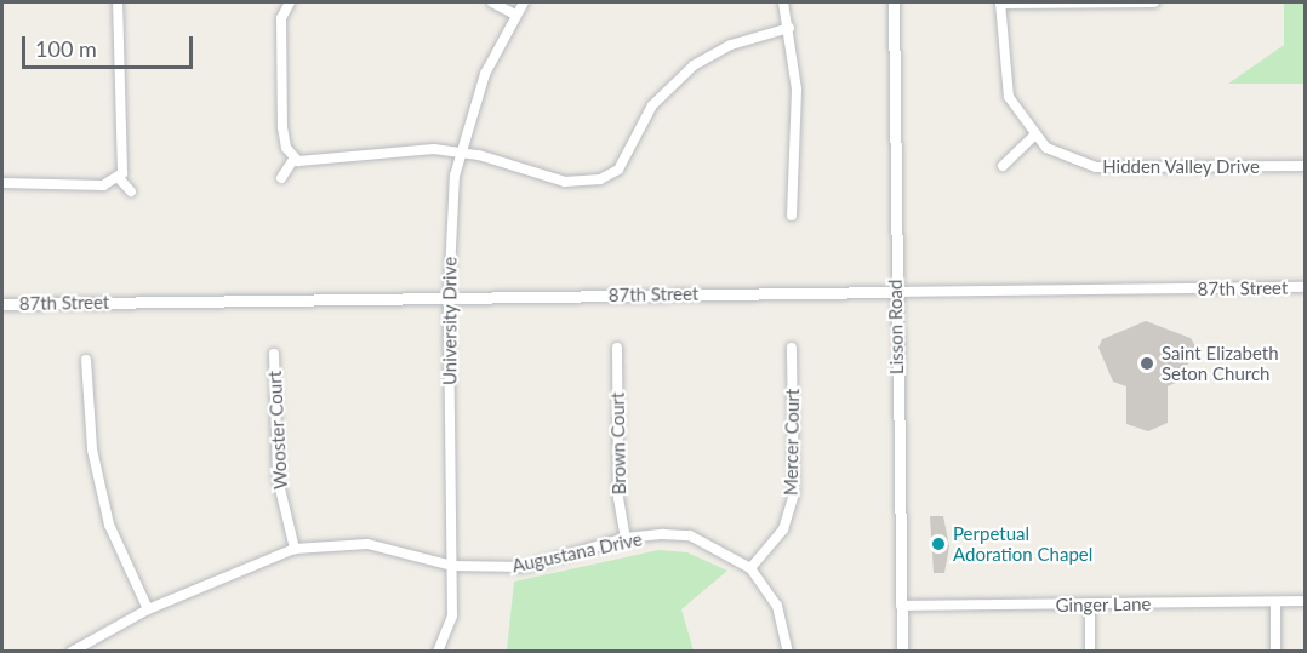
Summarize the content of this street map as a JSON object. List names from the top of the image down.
{
  "streets": {
    "street": [
      "Hidden Valley Drive",
      "87th Street",
      "University Drive",
      "Lisson Road",
      "Wooster Court",
      "Mercer Court",
      "Brown Court",
      "Augustana Drive",
      "Ginger Lane"
    ]
  },
  "crossings": [
    ["87th Street", "University Drive"],
    ["87th Street", "Lisson Road"],
    ["University Drive", "Augustana Drive"],
    ["Lisson Road", "Ginger Lane"],
    ["Wooster Court", "Augustana Drive"],
    ["Mercer Court", "Augustana Drive"],
    ["Brown Court", "Augustana Drive"]
  ],
  "places": ["Saint Elizabeth Seton Church", "Perpetual Adoration Chapel"],
  "scale_bar": "100 m"
}
